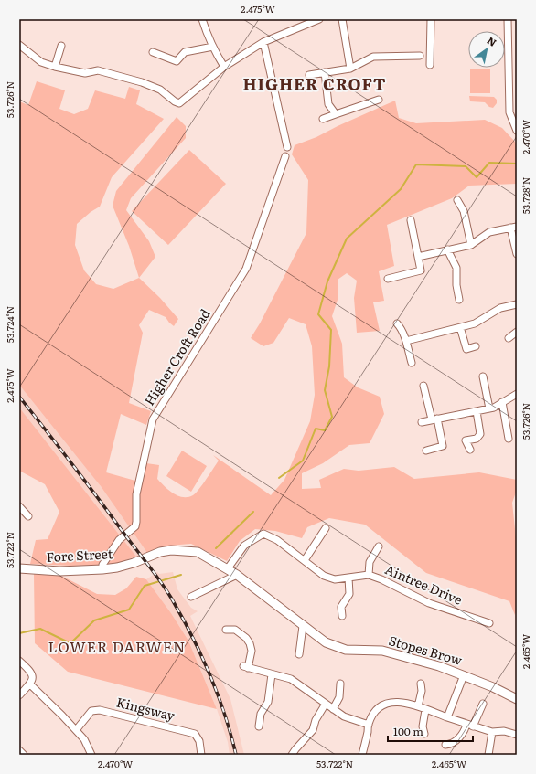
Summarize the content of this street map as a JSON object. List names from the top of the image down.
{
  "streets": {
    "main road": ["Fore Street", "Stopes Brow"],
    "street": ["Higher Croft Road", "Aintree Drive", "Kingsway"]
  },
  "crossings": [
    ["Higher Croft Road", "Fore Street"],
    ["Fore Street", "Aintree Drive"],
    ["Fore Street", "Stopes Brow"],
    ["Aintree Drive", "Stopes Brow"]
  ],
  "districts": ["HIGHER CROFT", "LOWER DARWEN"],
  "scale_bar": "100 m",
  "north": "top right",
  "coordinates": [
    "2.475°W",
    "53.726°N",
    "2.470°W",
    "53.728°N",
    "53.724°N",
    "53.722°N",
    "2.465°W"
  ]
}
